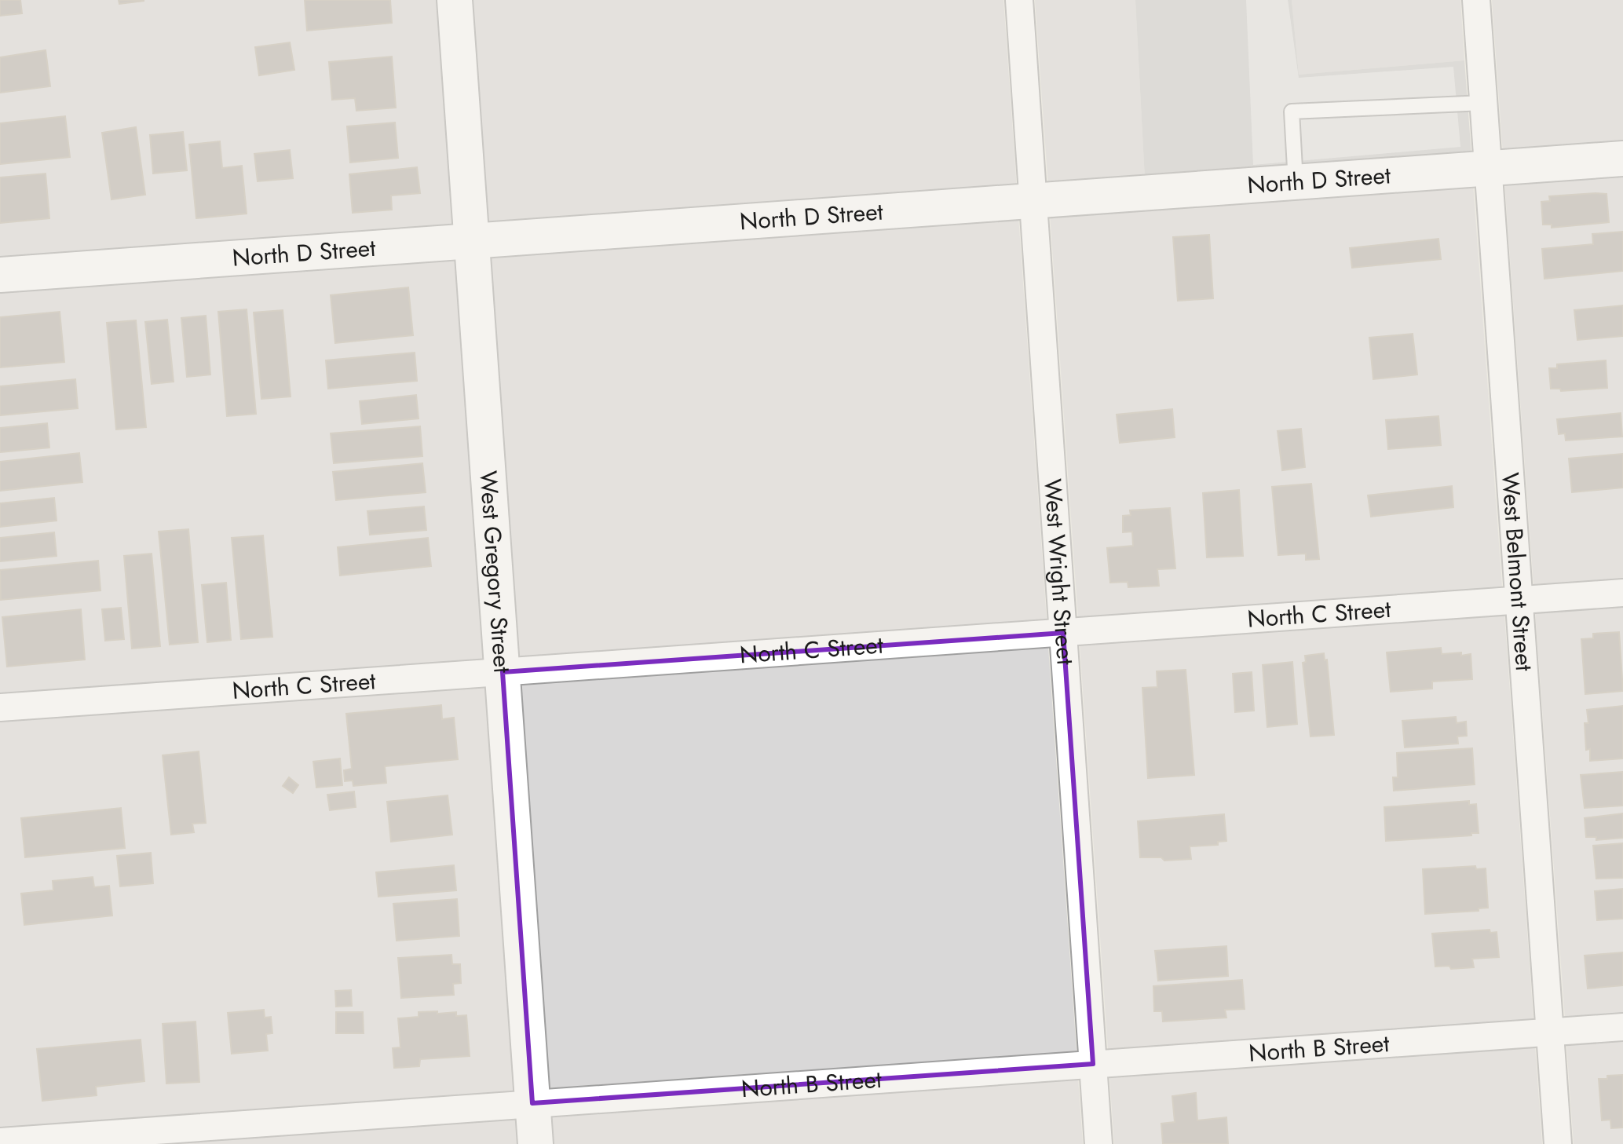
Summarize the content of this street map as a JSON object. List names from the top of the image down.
{
  "streets": {
    "street": [
      "North D Street",
      "West Gregory Street",
      "West Wright Street",
      "West Belmont Street",
      "North C Street",
      "North B Street"
    ]
  },
  "crossings": [
    ["North D Street", "West Gregory Street"],
    ["North D Street", "West Wright Street"],
    ["North D Street", "West Belmont Street"],
    ["West Gregory Street", "North C Street"],
    ["West Gregory Street", "North B Street"],
    ["West Wright Street", "North C Street"],
    ["West Wright Street", "North B Street"],
    ["West Belmont Street", "North C Street"],
    ["West Belmont Street", "North B Street"]
  ]
}
